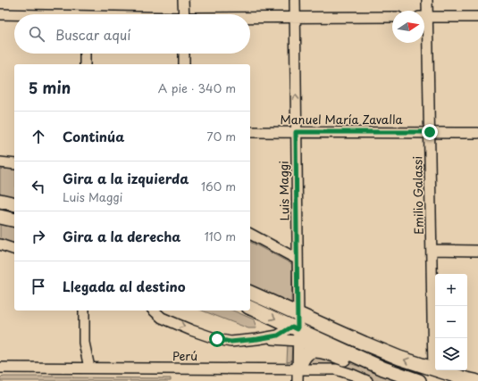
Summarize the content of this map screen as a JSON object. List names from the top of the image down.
{
  "streets": {
    "street": [
      "Manuel María Zavalla",
      "Luis Maggi",
      "Emilio Galassi",
      "Perú"
    ]
  },
  "crossings": [
    ["Manuel María Zavalla", "Luis Maggi"],
    ["Manuel María Zavalla", "Emilio Galassi"],
    ["Luis Maggi", "Perú"]
  ],
  "north": "right",
  "page": {
    "search": "Buscar aquí",
    "heading": ["5 min", "A pie · 340 m"],
    "list": [
      ["Continúa", "70 m"],
      ["Gira a la izquierda", "Luis Maggi", "160 m"],
      ["Gira a la derecha", "110 m"],
      "Llegada al destino"
    ],
    "map_buttons": ["+", "−"]
  }
}
